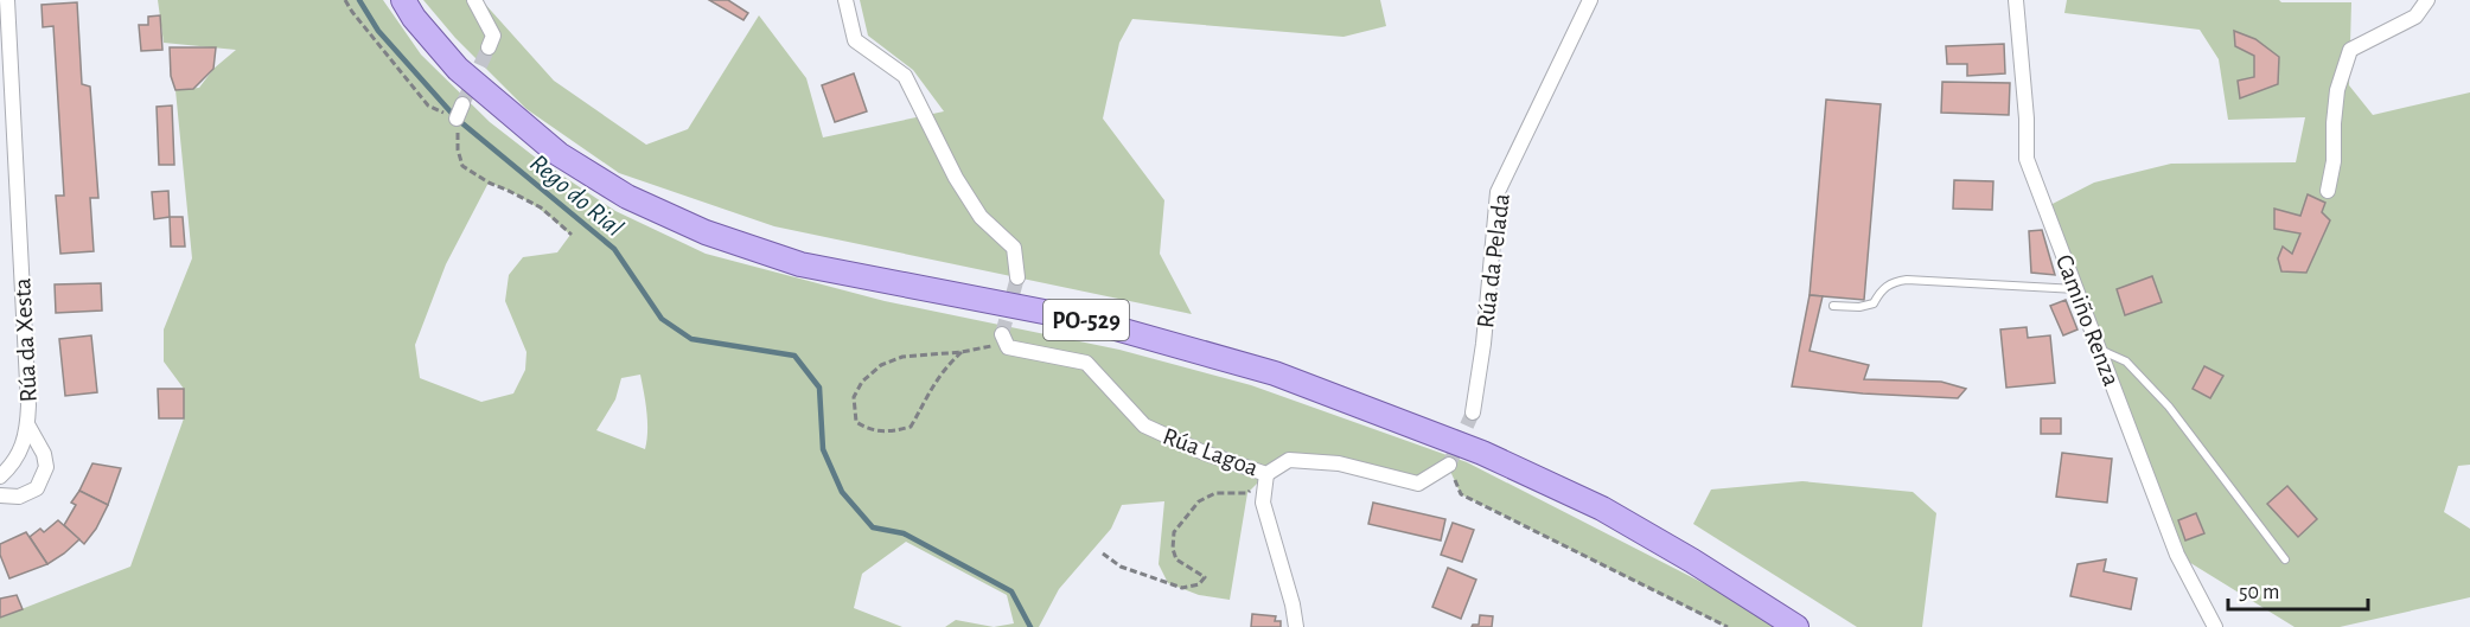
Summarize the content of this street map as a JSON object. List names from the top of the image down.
{
  "streets": {
    "main road": ["PO-529"],
    "street": [
      "Rúa da Pelada",
      "Camiño Renza",
      "Rúa da Xesta",
      "Rúa Lagoa"
    ]
  },
  "water": ["Rego do Rial"],
  "scale_bar": "50 m"
}
